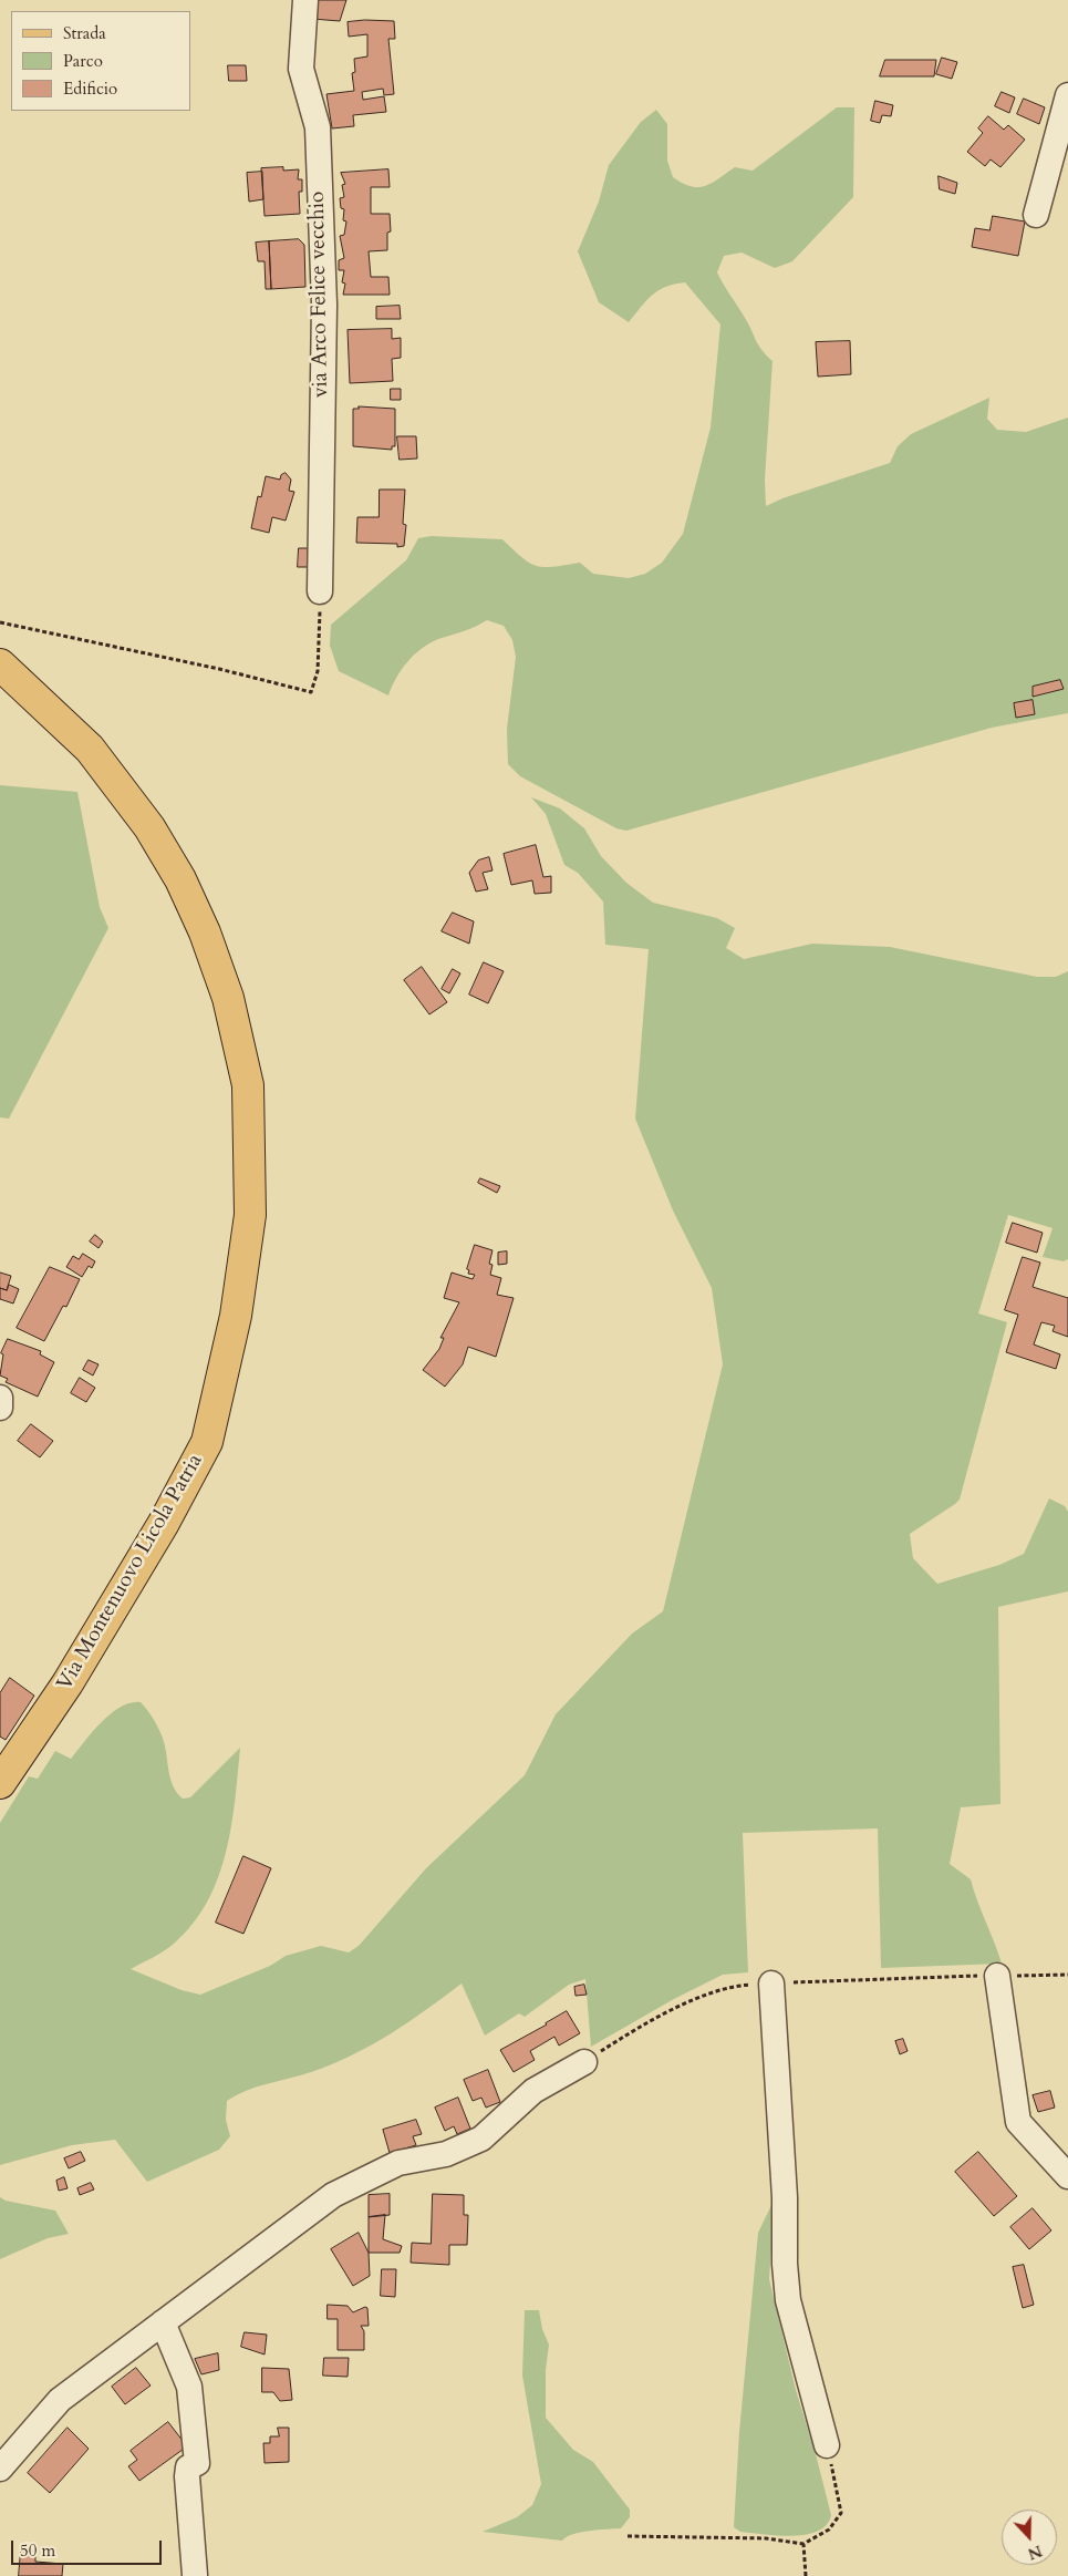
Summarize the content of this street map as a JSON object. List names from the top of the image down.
{
  "streets": {
    "main road": ["Via Montenuovo Licola Patria"],
    "street": ["via Arco Felice vecchio"]
  },
  "legend": ["Strada", "Parco", "Edificio"],
  "scale_bar": "50 m",
  "north": "bottom"
}
